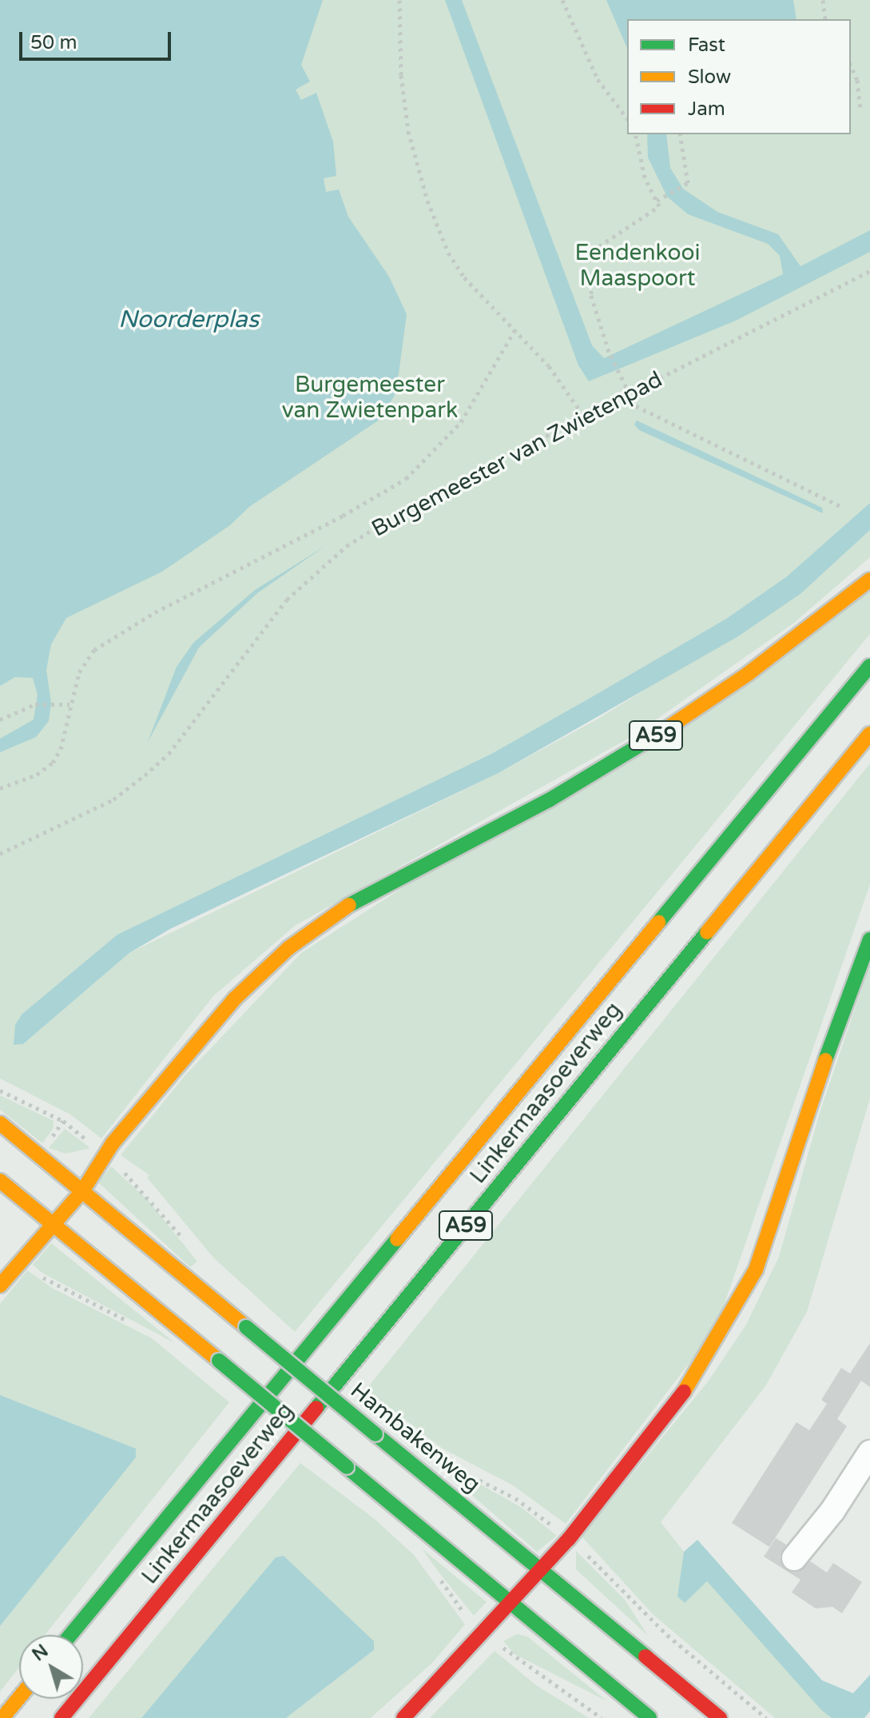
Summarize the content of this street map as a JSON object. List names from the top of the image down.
{
  "streets": {
    "main road": ["A59", "Linkermaasoeverweg", "Hambakenweg"],
    "path": ["Burgemeester van Zwietenpad"]
  },
  "crossings": [
    ["A59", "Hambakenweg"]
  ],
  "water": ["Noorderplas"],
  "parks": ["Eendenkooi Maaspoort", "Burgemeester van Zwietenpark"],
  "legend": ["Fast", "Slow", "Jam"],
  "scale_bar": "50 m",
  "north": "top left"
}
